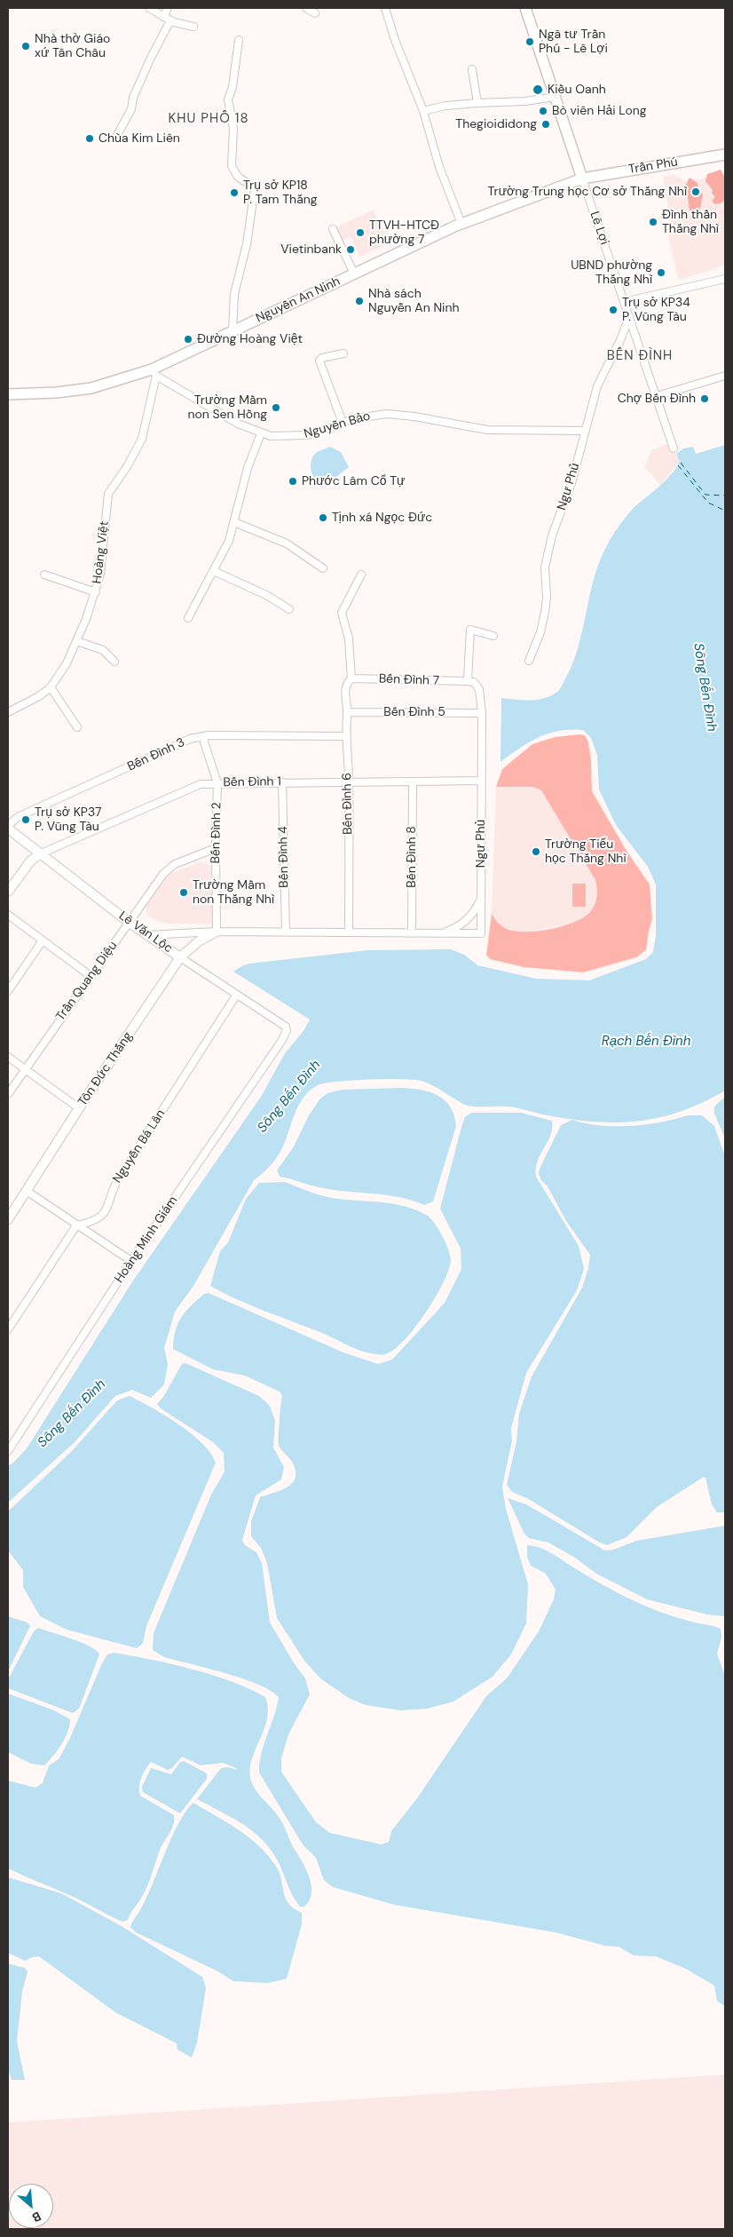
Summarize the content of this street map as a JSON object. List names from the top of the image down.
{
  "streets": {
    "main road": ["Trần Phú", "Lê Lợi", "Nguyễn An Ninh"],
    "street": [
      "Nguyễn Bảo",
      "Ngư Phủ",
      "Hoàng Việt",
      "Bến Đình 7",
      "Bến Đình 5",
      "Bến Đình 3",
      "Bến Đình 1",
      "Bến Đình 6",
      "Bến Đình 2",
      "Bến Đình 4",
      "Bến Đình 8",
      "Lê Văn Lộc",
      "Trần Quang Diệu",
      "Tôn Đức Thắng",
      "Nguyễn Bá Lân",
      "Hoàng Minh Giám"
    ]
  },
  "crossings": [
    ["Trần Phú", "Lê Lợi"],
    ["Trần Phú", "Nguyễn An Ninh"],
    ["Lê Lợi", "Nguyễn An Ninh"],
    ["Lê Lợi", "Ngư Phủ"],
    ["Nguyễn An Ninh", "Nguyễn Bảo"],
    ["Nguyễn An Ninh", "Hoàng Việt"],
    ["Nguyễn Bảo", "Ngư Phủ"],
    ["Nguyễn Bảo", "Hoàng Việt"],
    ["Ngư Phủ", "Bến Đình 7"],
    ["Ngư Phủ", "Bến Đình 5"],
    ["Ngư Phủ", "Bến Đình 1"],
    ["Ngư Phủ", "Tôn Đức Thắng"],
    ["Bến Đình 7", "Bến Đình 6"],
    ["Bến Đình 5", "Bến Đình 6"],
    ["Bến Đình 3", "Bến Đình 6"],
    ["Bến Đình 3", "Bến Đình 2"],
    ["Bến Đình 3", "Lê Văn Lộc"],
    ["Bến Đình 1", "Bến Đình 6"],
    ["Bến Đình 1", "Bến Đình 2"],
    ["Bến Đình 1", "Bến Đình 4"],
    ["Bến Đình 1", "Bến Đình 8"],
    ["Bến Đình 1", "Lê Văn Lộc"],
    ["Bến Đình 6", "Tôn Đức Thắng"],
    ["Bến Đình 2", "Trần Quang Diệu"],
    ["Bến Đình 2", "Tôn Đức Thắng"],
    ["Bến Đình 4", "Tôn Đức Thắng"],
    ["Bến Đình 8", "Tôn Đức Thắng"],
    ["Lê Văn Lộc", "Trần Quang Diệu"],
    ["Lê Văn Lộc", "Tôn Đức Thắng"],
    ["Lê Văn Lộc", "Nguyễn Bá Lân"],
    ["Lê Văn Lộc", "Hoàng Minh Giám"]
  ],
  "districts": ["KHU PHỐ 18", "BẾN ĐÌNH"],
  "water": ["Sông Bến Đình", "Rạch Bến Đình"],
  "places": [
    "Ngã tư Trần Phú - Lê Lợi",
    "Nhà thờ Giáo xứ Tân Châu",
    "Kiều Oanh",
    "Bò viên Hải Long",
    "Thegioididong",
    "Chùa Kim Liên",
    "Trường Trung học Cơ sở Thắng Nhì",
    "Trụ sở KP18 P. Tam Thắng",
    "Đình thần Thắng Nhì",
    "TTVH-HTCĐ phường 7",
    "Vietinbank",
    "UBND phường Thắng Nhì",
    "Nhà sách Nguyễn An Ninh",
    "Trụ sở KP34 P. Vũng Tàu",
    "Đường Hoàng Việt",
    "Chợ Bến Đình",
    "Trường Mầm non Sen Hồng",
    "Phước Lâm Cổ Tự",
    "Tịnh xá Ngọc Đức",
    "Trụ sở KP37 P. Vũng Tàu",
    "Trường Tiểu học Thắng Nhì",
    "Trường Mầm non Thắng Nhì"
  ],
  "north": "bottom right"
}
